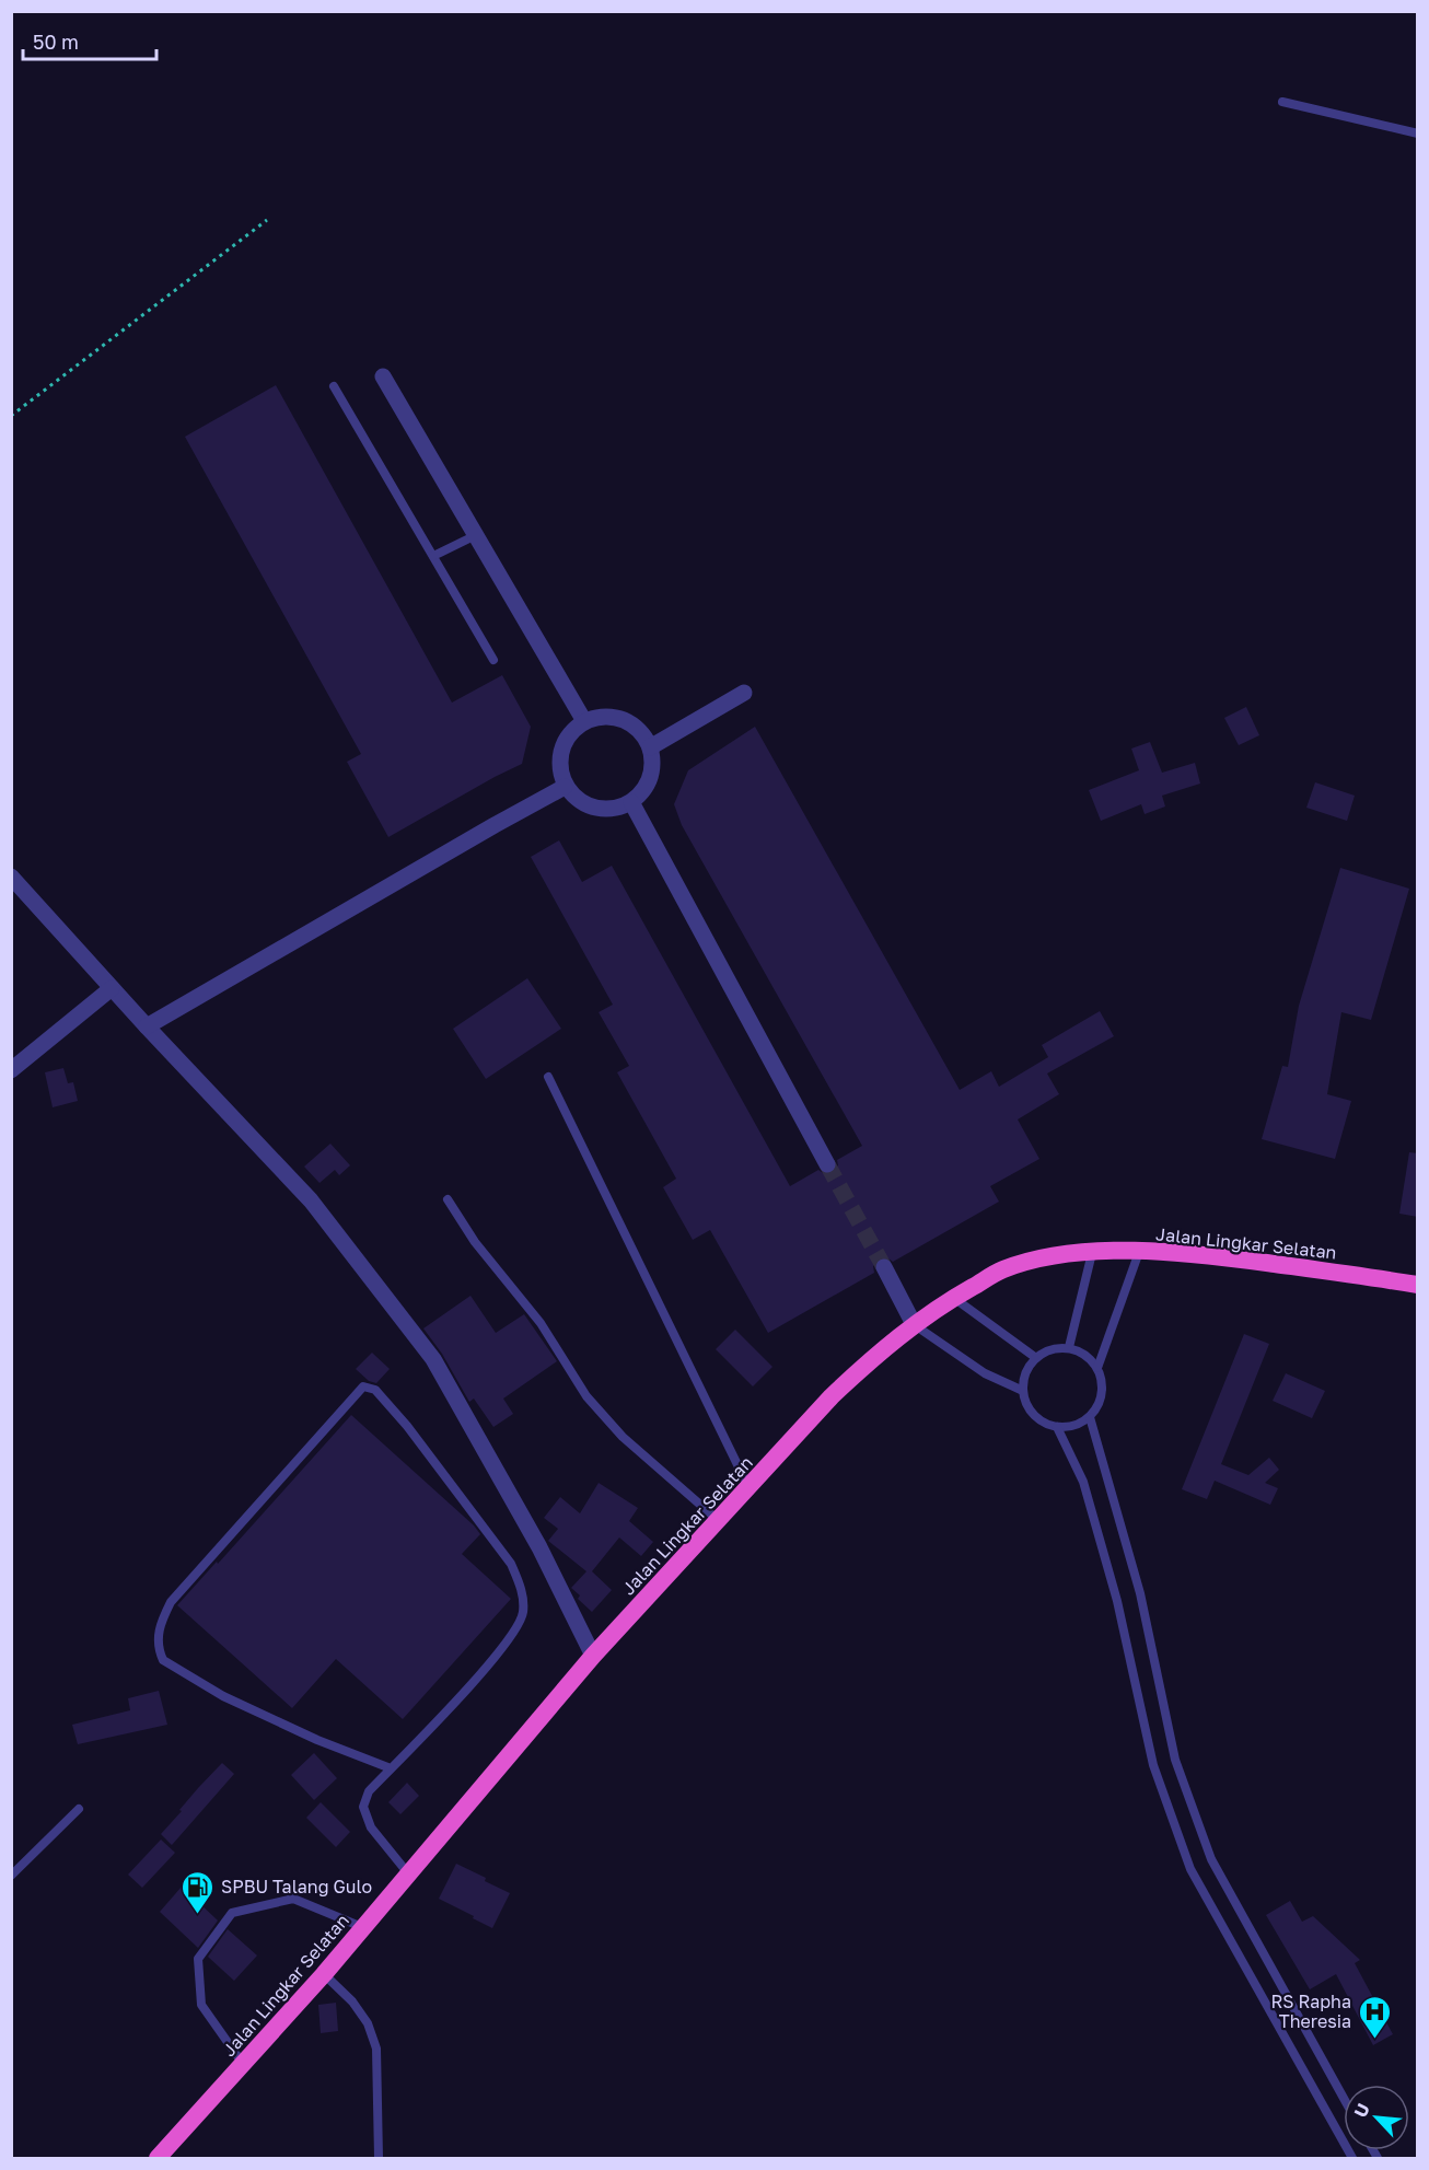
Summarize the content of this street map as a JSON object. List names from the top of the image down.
{
  "streets": {
    "highway": ["Jalan Lingkar Selatan"]
  },
  "places": {
    "fuel station": ["SPBU Talang Gulo"],
    "hospital": ["RS Rapha Theresia"]
  },
  "scale_bar": "50 m",
  "north": "top left"
}
